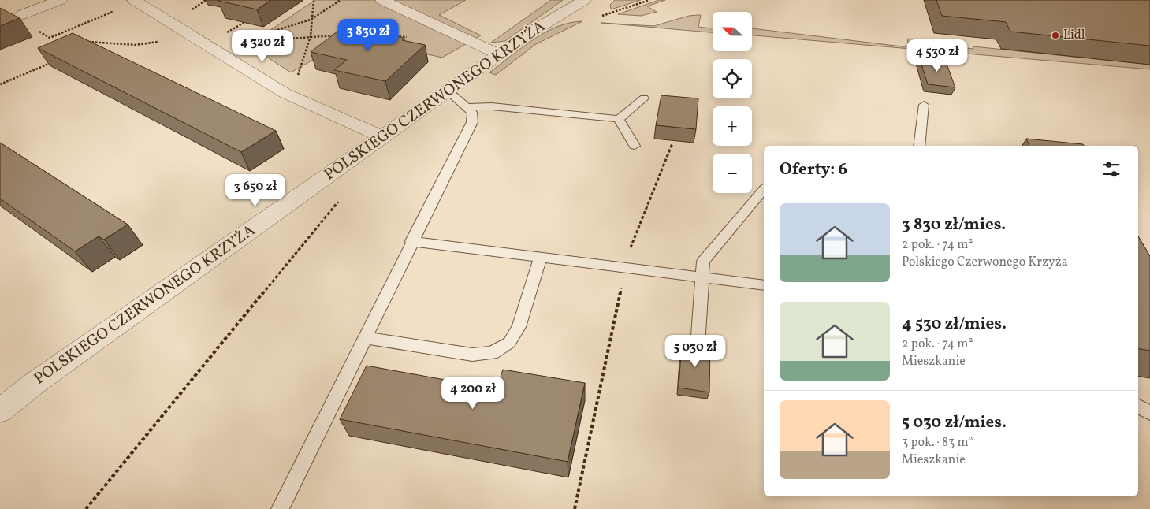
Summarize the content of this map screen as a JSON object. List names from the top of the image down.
{
  "streets": {
    "street": ["POLSKIEGO CZERWONEGO KRZYŻA"]
  },
  "places": ["Lidl"],
  "north": "left",
  "page": {
    "map_buttons": ["+", "−"],
    "price": [
      "3 830 zł",
      "4 320 zł",
      "4 530 zł",
      "3 650 zł",
      "5 030 zł",
      "4 200 zł"
    ],
    "heading": "Oferty: 6",
    "list": [
      {
        "name": "3 830 zł/mies.",
        "note": "2 pok. · 74 m² · Polskiego Czerwonego Krzyża"
      },
      {
        "name": "4 530 zł/mies.",
        "note": "2 pok. · 74 m² · Mieszkanie"
      },
      {
        "name": "5 030 zł/mies.",
        "note": "3 pok. · 83 m² · Mieszkanie"
      }
    ]
  }
}
